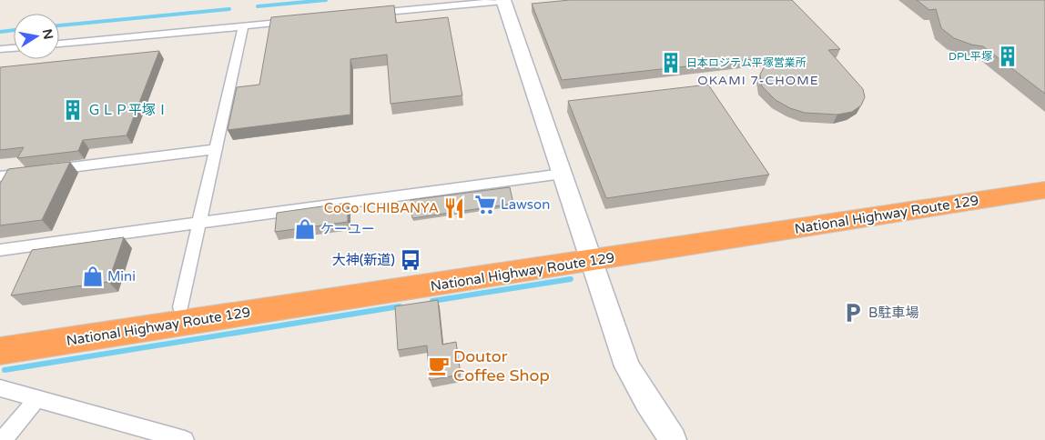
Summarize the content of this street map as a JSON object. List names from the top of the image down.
{
  "streets": {
    "highway": ["National Highway Route 129"]
  },
  "districts": ["OKAMI 7-CHOME"],
  "places": {
    "building": ["DPL平塚", "日本ロジテム平塚営業所", "ＧＬＰ平塚Ⅰ"],
    "supermarket": ["Lawson"],
    "restaurant": ["CoCo ICHIBANYA"],
    "shop": ["ケーユー", "Mini"],
    "bus stop": ["大神(新道)"],
    "parking": ["B駐車場"],
    "cafe": ["Doutor Coffee Shop"]
  },
  "north": "right"
}
